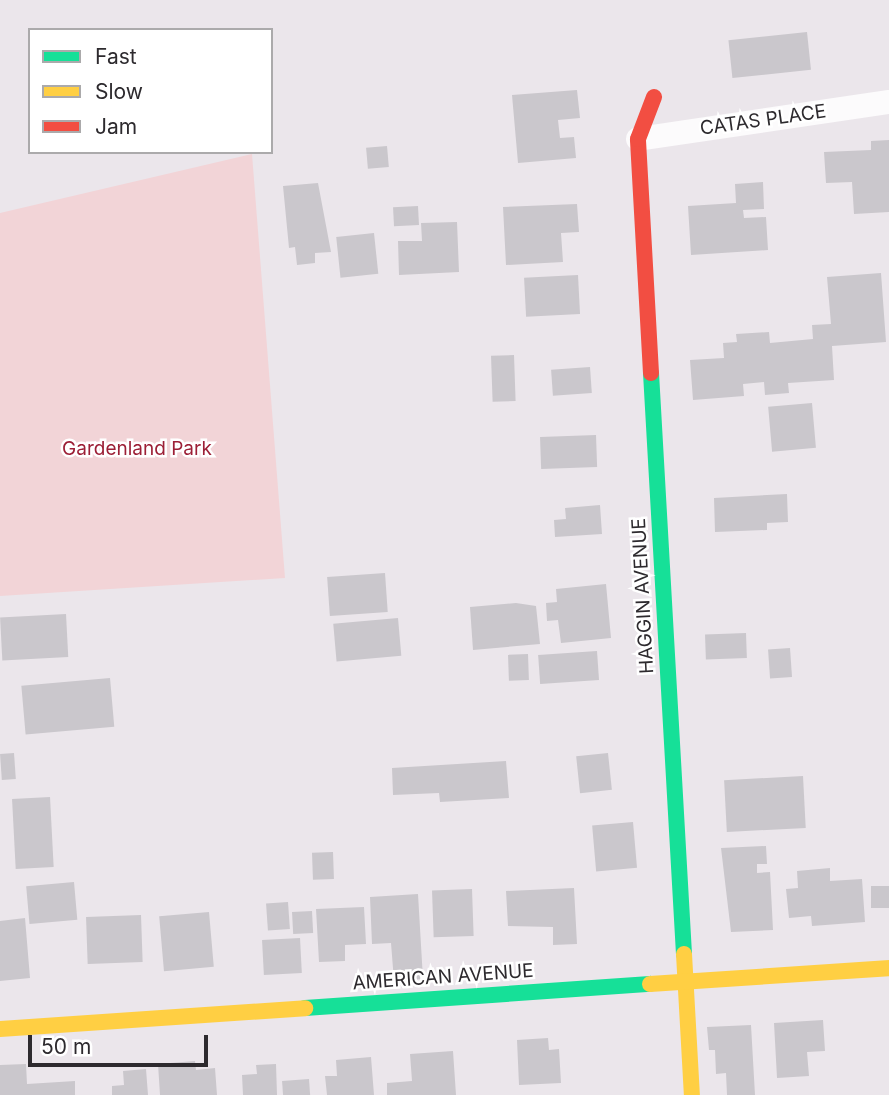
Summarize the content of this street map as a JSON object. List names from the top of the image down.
{
  "streets": {
    "street": ["CATAS PLACE", "HAGGIN AVENUE", "AMERICAN AVENUE"]
  },
  "crossings": [
    ["CATAS PLACE", "HAGGIN AVENUE"],
    ["HAGGIN AVENUE", "AMERICAN AVENUE"]
  ],
  "parks": ["Gardenland Park"],
  "legend": ["Fast", "Slow", "Jam"],
  "scale_bar": "50 m"
}
